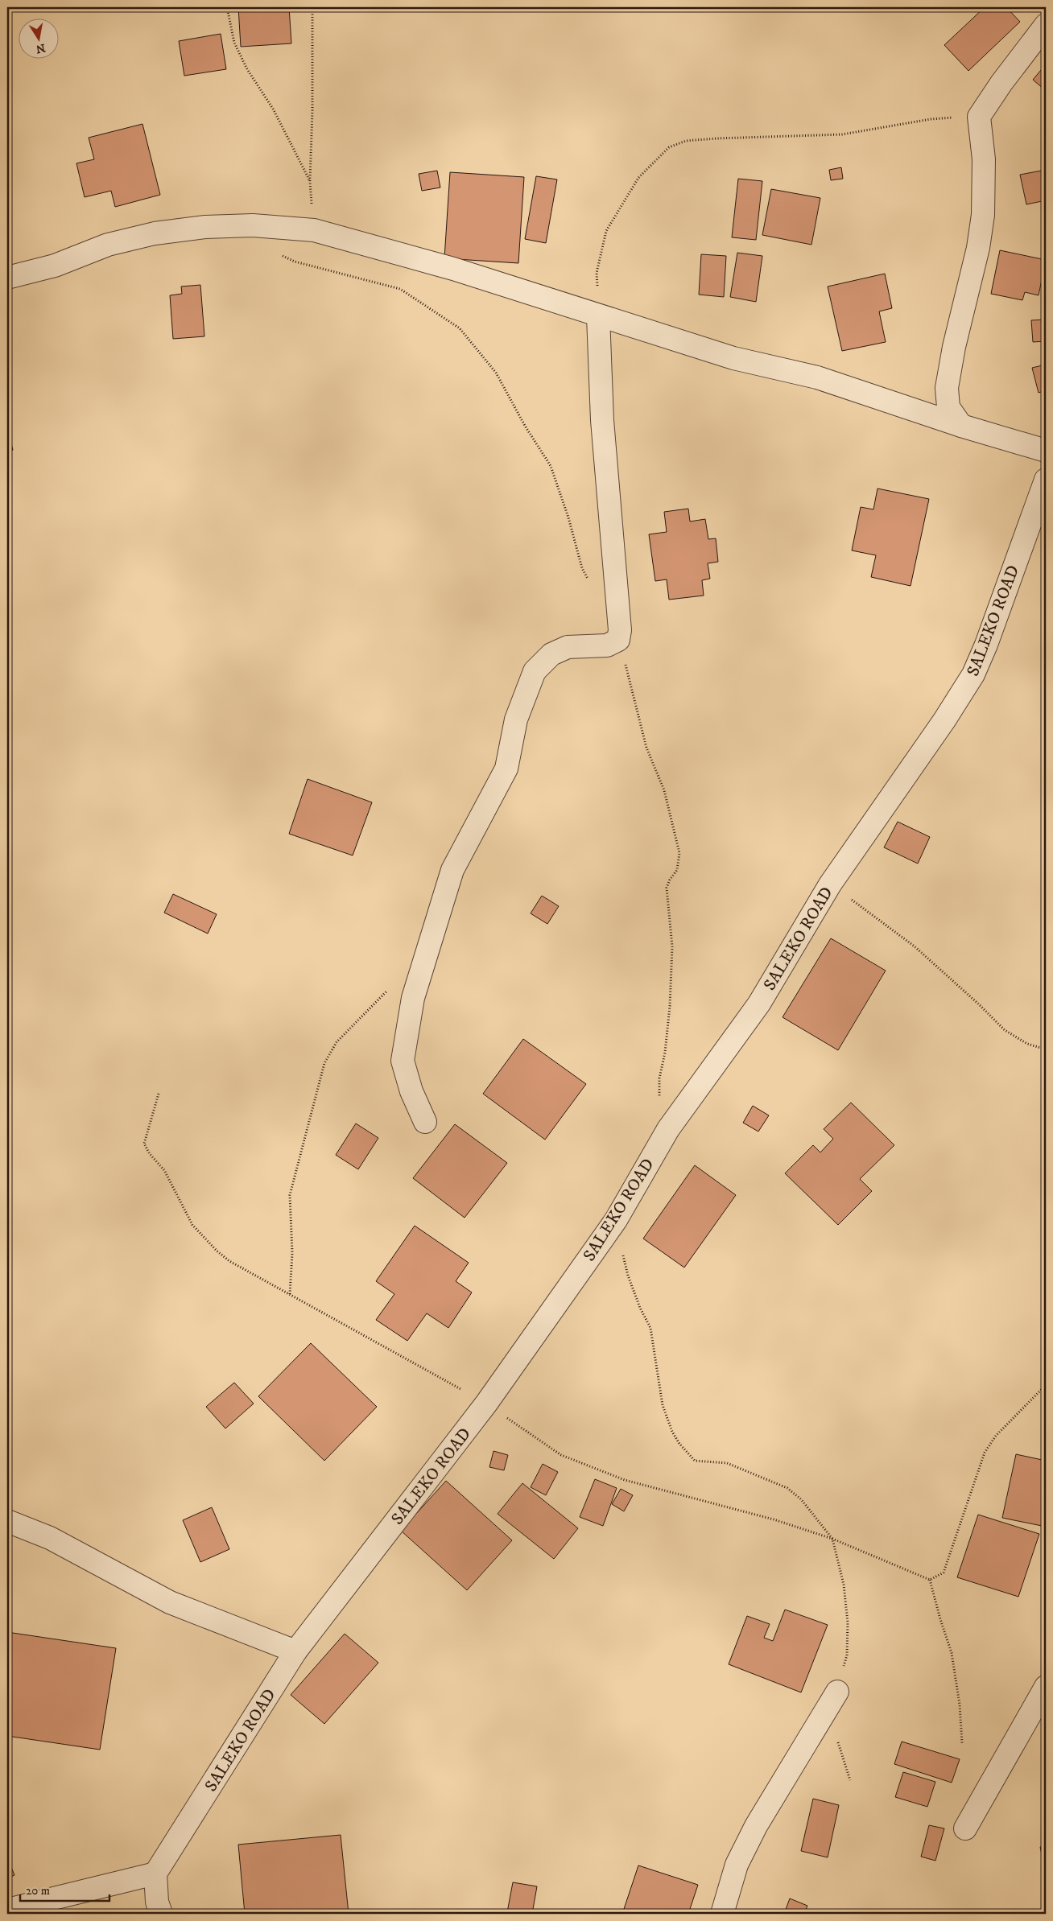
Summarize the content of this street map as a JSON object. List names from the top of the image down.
{
  "streets": {
    "street": ["SALEKO ROAD"]
  },
  "scale_bar": "20 m",
  "north": "bottom"
}
